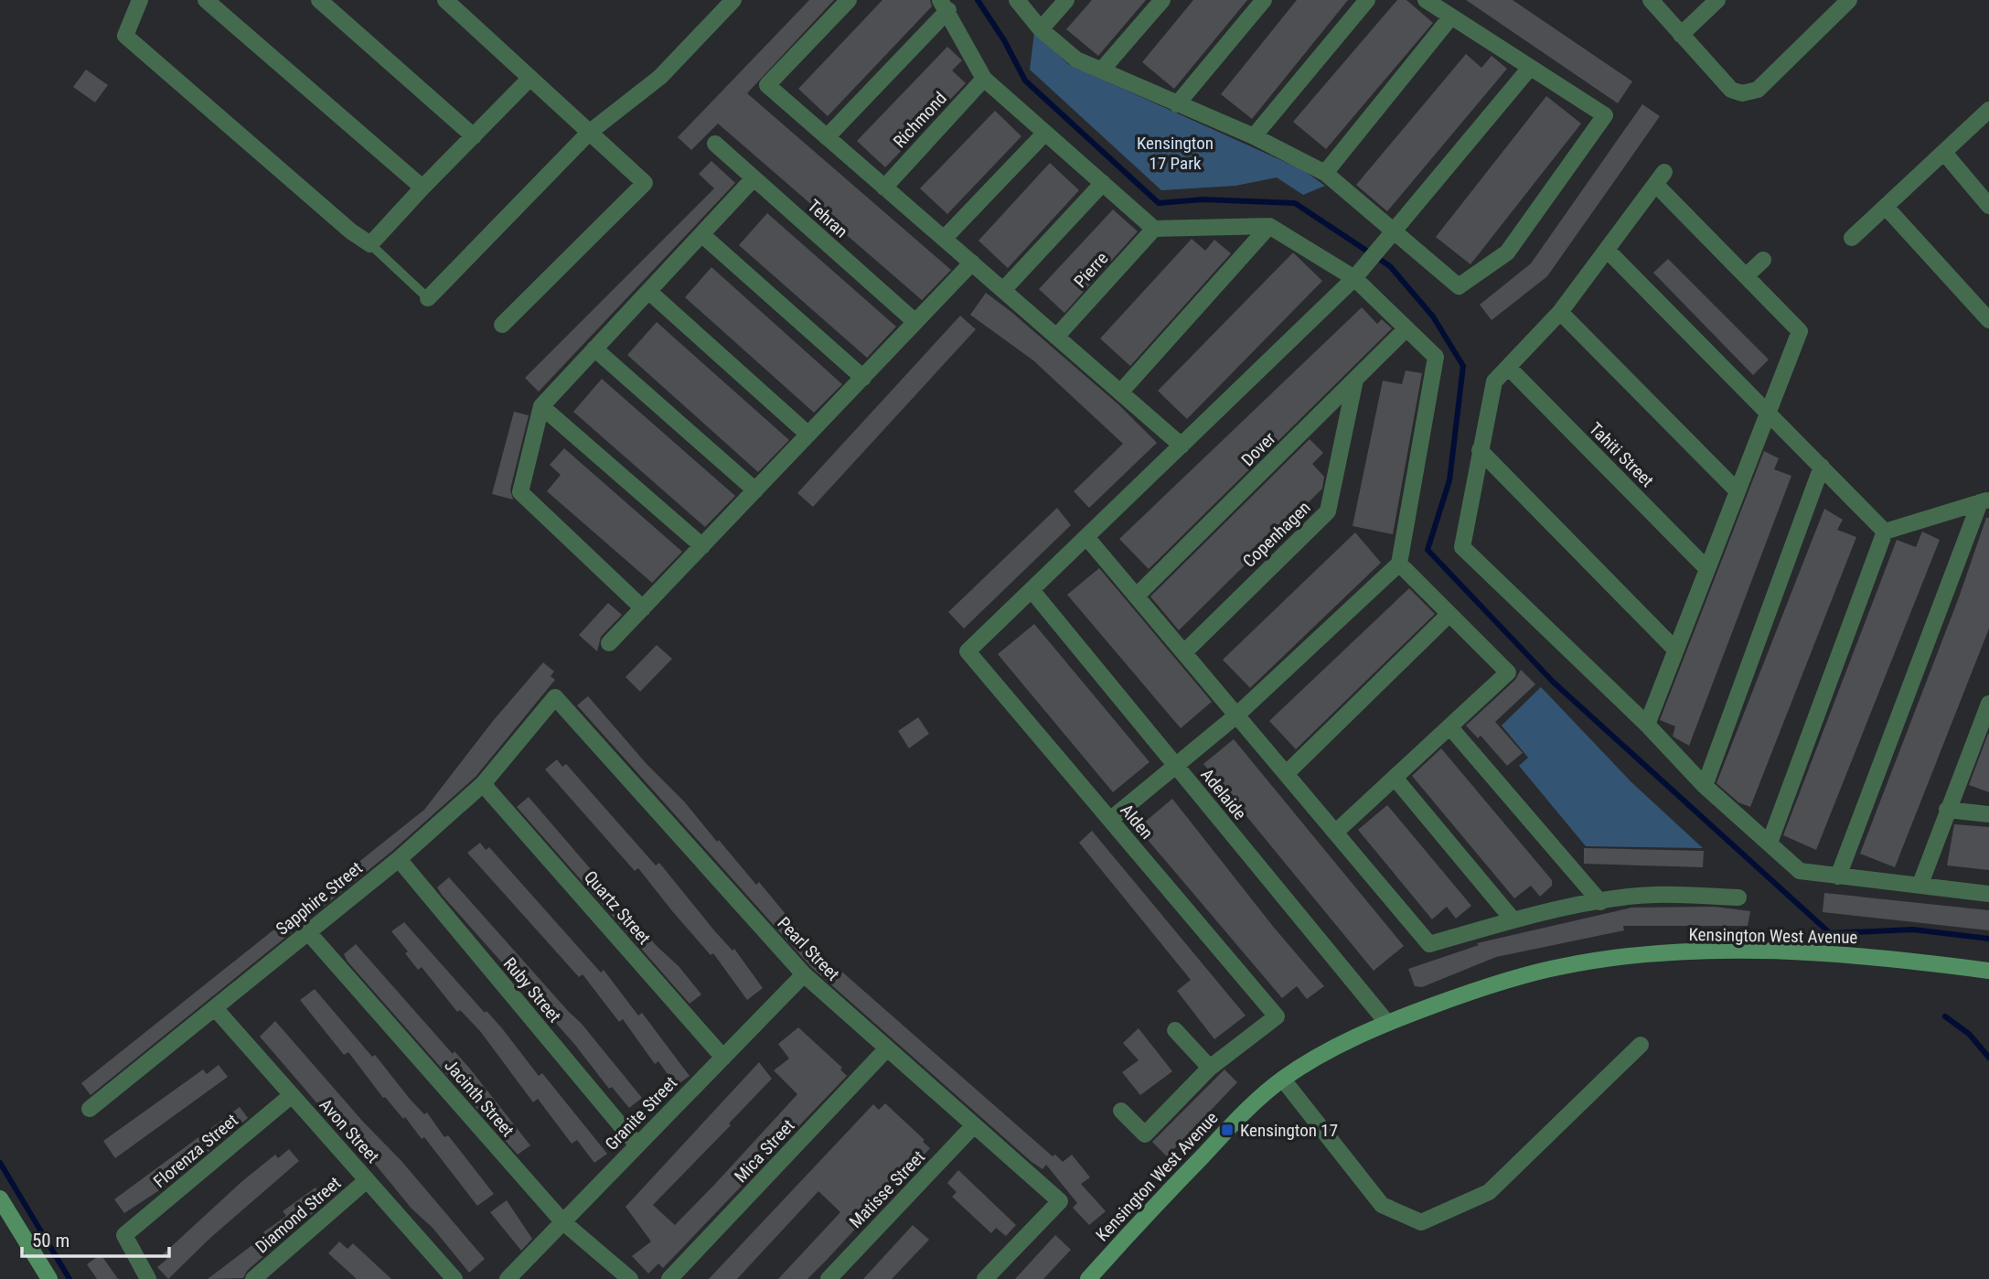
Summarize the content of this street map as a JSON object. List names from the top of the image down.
{
  "streets": {
    "street": [
      "Richmond",
      "Tehran",
      "Pierre",
      "Dover",
      "Tahiti Street",
      "Copenhagen",
      "Adelaide",
      "Alden",
      "Sapphire Street",
      "Quartz Street",
      "Kensington West Avenue",
      "Pearl Street",
      "Ruby Street",
      "Jacinth Street",
      "Granite Street",
      "Avon Street",
      "Florenza Street",
      "Mica Street",
      "Matisse Street",
      "Diamond Street"
    ]
  },
  "crossings": [
    ["Dover", "Copenhagen"],
    ["Adelaide", "Alden"],
    ["Adelaide", "Kensington West Avenue"],
    ["Sapphire Street", "Quartz Street"],
    ["Sapphire Street", "Pearl Street"],
    ["Sapphire Street", "Ruby Street"],
    ["Sapphire Street", "Jacinth Street"],
    ["Sapphire Street", "Avon Street"],
    ["Quartz Street", "Granite Street"],
    ["Pearl Street", "Granite Street"],
    ["Pearl Street", "Mica Street"],
    ["Pearl Street", "Matisse Street"],
    ["Ruby Street", "Granite Street"],
    ["Jacinth Street", "Granite Street"],
    ["Avon Street", "Florenza Street"],
    ["Avon Street", "Diamond Street"]
  ],
  "parks": ["Kensington 17 Park"],
  "places": {
    "transit": ["Kensington 17"]
  },
  "scale_bar": "50 m"
}
